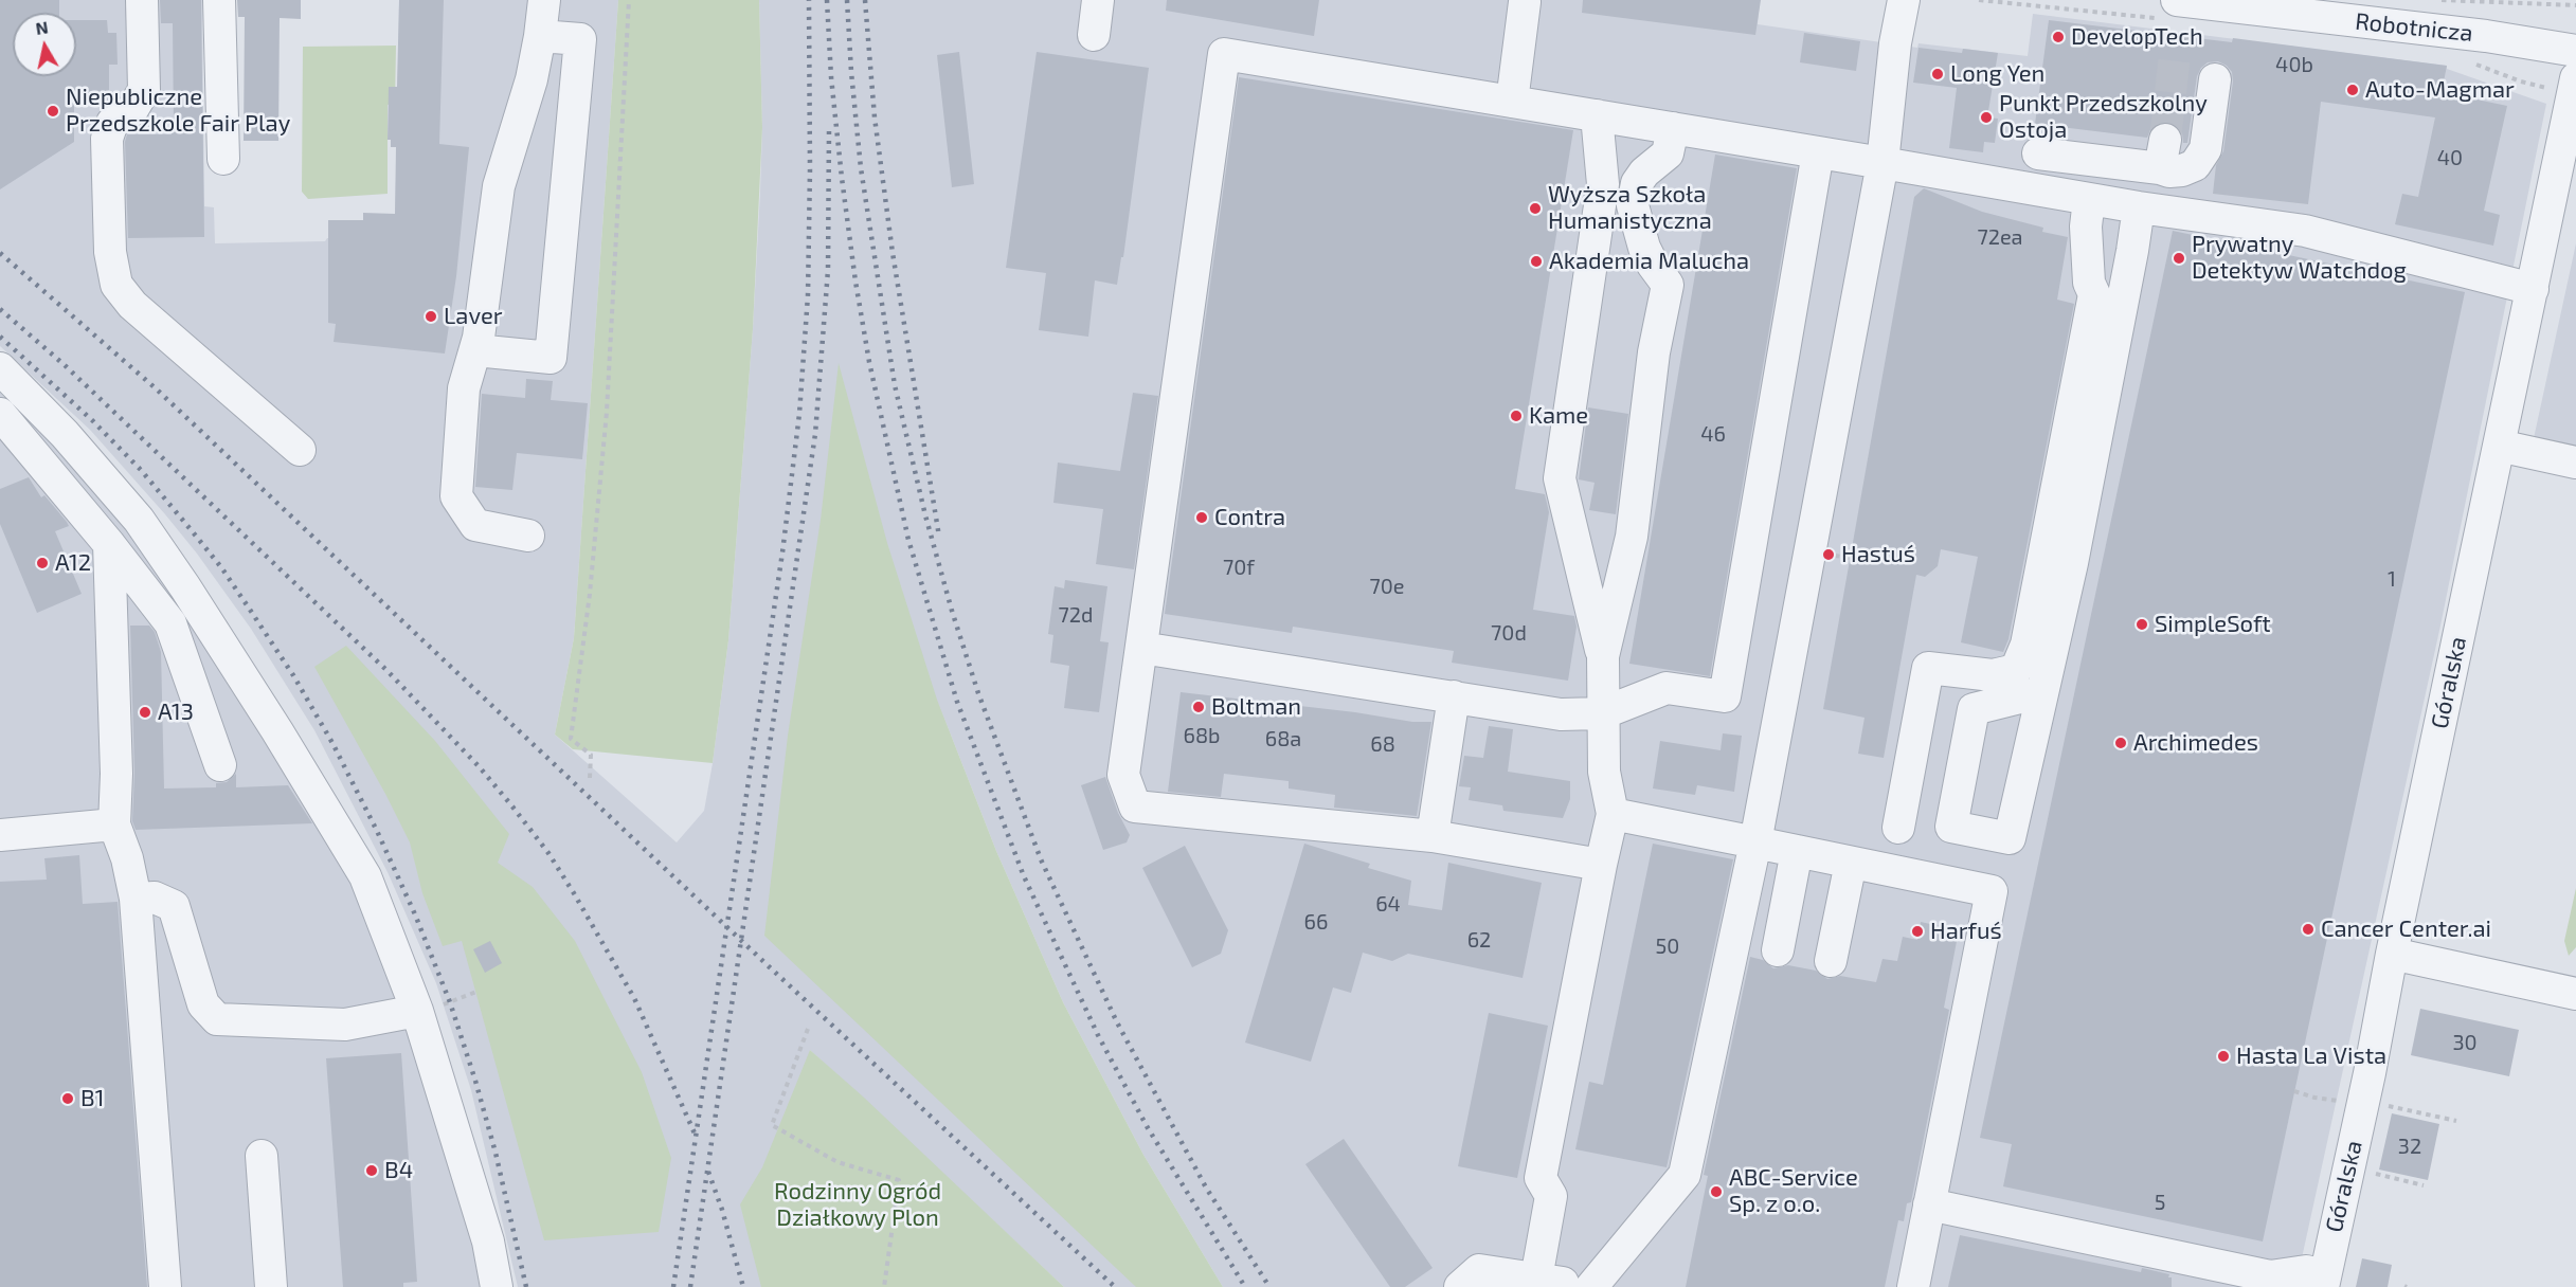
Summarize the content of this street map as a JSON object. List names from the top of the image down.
{
  "streets": {
    "street": ["Robotnicza", "Góralska"]
  },
  "parks": ["Rodzinny Ogród Działkowy Plon"],
  "places": [
    "DevelopTech",
    "Long Yen",
    "Auto-Magmar",
    "Niepubliczne Przedszkole Fair Play",
    "Punkt Przedszkolny Ostoja",
    "Wyższa Szkoła Humanistyczna",
    "Prywatny Detektyw Watchdog",
    "Akademia Malucha",
    "Laver",
    "Kame",
    "Contra",
    "Hastuś",
    "A12",
    "SimpleSoft",
    "Boltman",
    "A13",
    "Archimedes",
    "Cancer Center.ai",
    "Harfuś",
    "Hasta La Vista",
    "B1",
    "B4",
    "ABC-Service Sp. z o.o."
  ],
  "house_numbers": [
    "40b",
    "40",
    "72ea",
    "46",
    "70f",
    "1",
    "70e",
    "72d",
    "70d",
    "68b",
    "68a",
    "68",
    "64",
    "66",
    "62",
    "50",
    "30",
    "32",
    "5"
  ],
  "north": "top"
}
